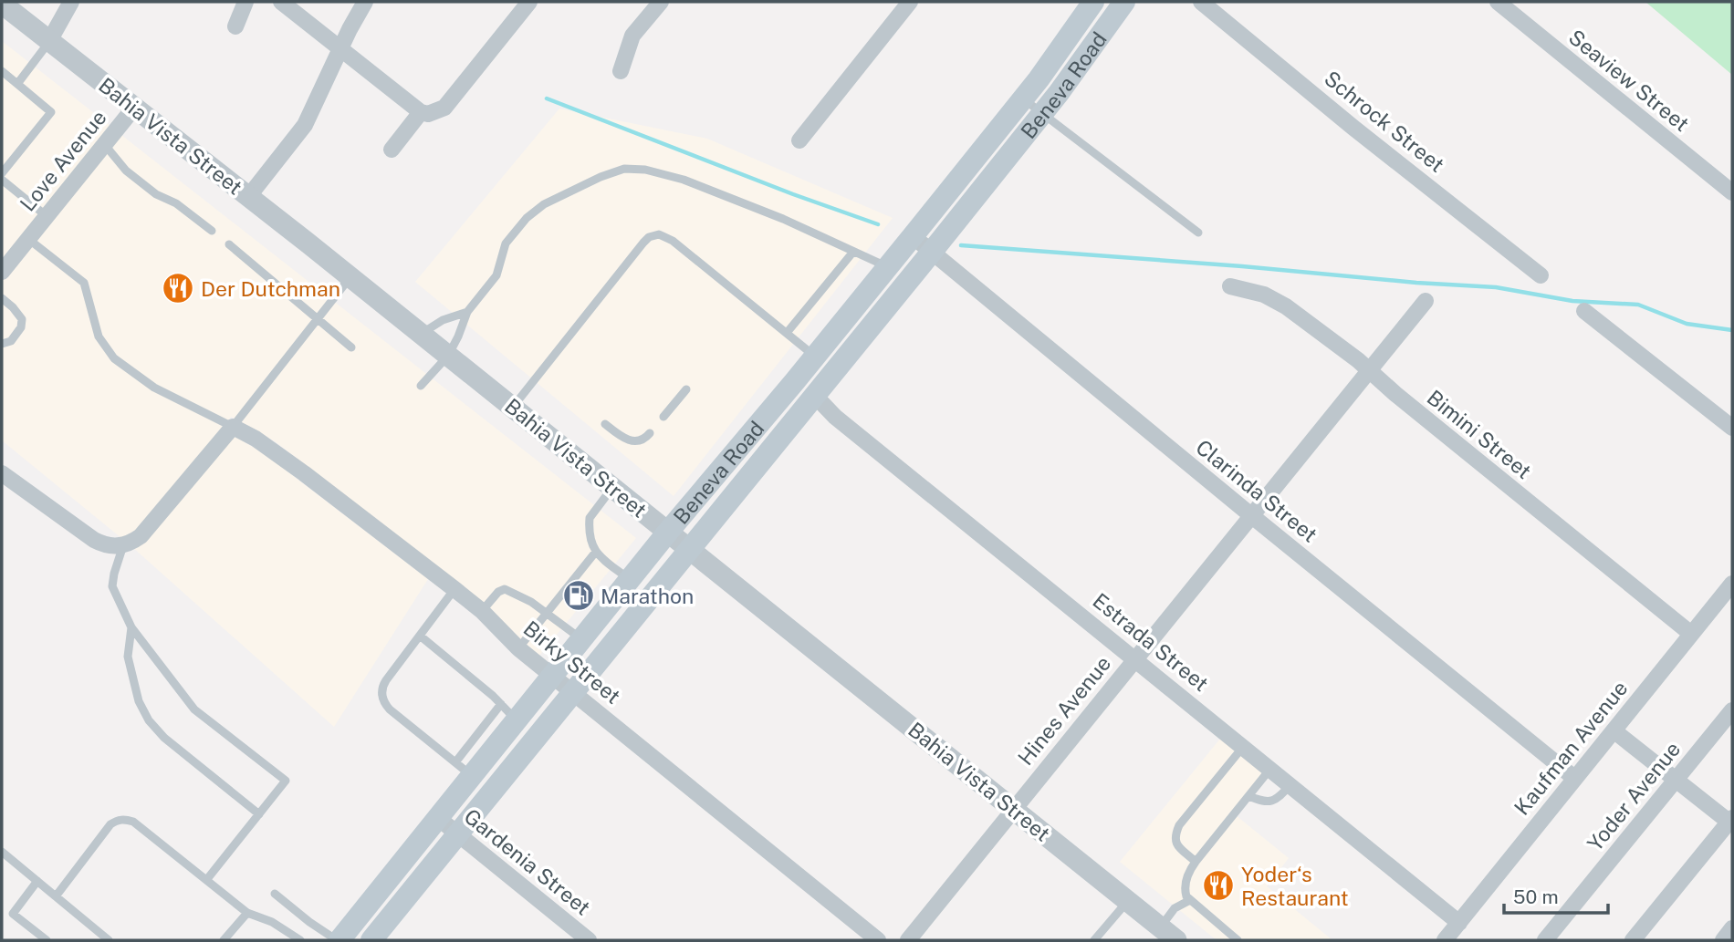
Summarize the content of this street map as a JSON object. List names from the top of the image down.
{
  "streets": {
    "main road": ["Beneva Road"],
    "street": [
      "Seaview Street",
      "Schrock Street",
      "Bahia Vista Street",
      "Love Avenue",
      "Bimini Street",
      "Clarinda Street",
      "Estrada Street",
      "Birky Street",
      "Hines Avenue",
      "Kaufman Avenue",
      "Yoder Avenue",
      "Gardenia Street"
    ]
  },
  "crossings": [
    ["Beneva Road", "Bahia Vista Street"],
    ["Beneva Road", "Clarinda Street"],
    ["Beneva Road", "Estrada Street"],
    ["Beneva Road", "Birky Street"],
    ["Beneva Road", "Gardenia Street"],
    ["Bahia Vista Street", "Love Avenue"],
    ["Bahia Vista Street", "Hines Avenue"],
    ["Bimini Street", "Hines Avenue"],
    ["Bimini Street", "Kaufman Avenue"],
    ["Clarinda Street", "Hines Avenue"],
    ["Clarinda Street", "Kaufman Avenue"],
    ["Estrada Street", "Hines Avenue"],
    ["Estrada Street", "Kaufman Avenue"]
  ],
  "places": {
    "restaurant": ["Der Dutchman", "Yoder‘s Restaurant"],
    "fuel station": ["Marathon"]
  },
  "scale_bar": "50 m"
}
